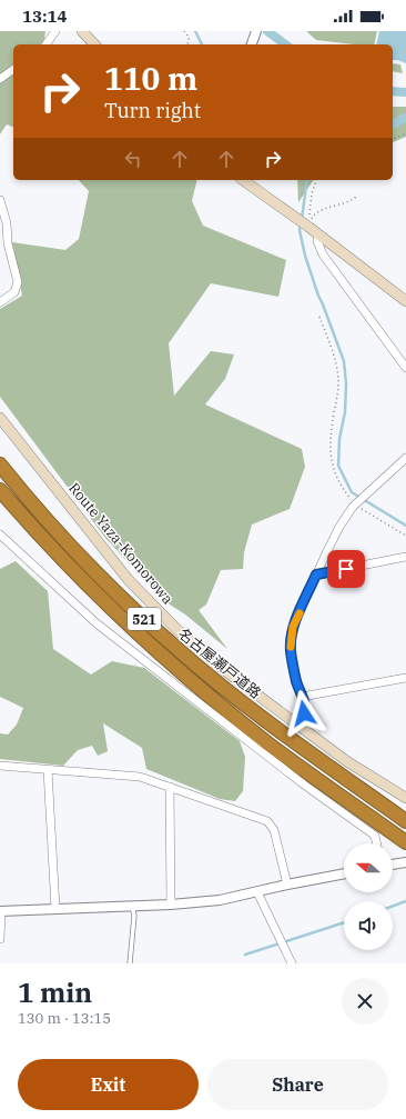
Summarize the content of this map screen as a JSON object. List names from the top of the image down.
{
  "streets": {
    "highway": ["521", "名古屋瀬戸道路"],
    "main road": ["Route Yaza-Komorowa"]
  },
  "north": "left",
  "page": {
    "status": "13:14",
    "turn": ["110 m", "Turn right"],
    "heading": ["1 min", "130 m · 13:15"],
    "buttons": ["Exit", "Share"]
  }
}
